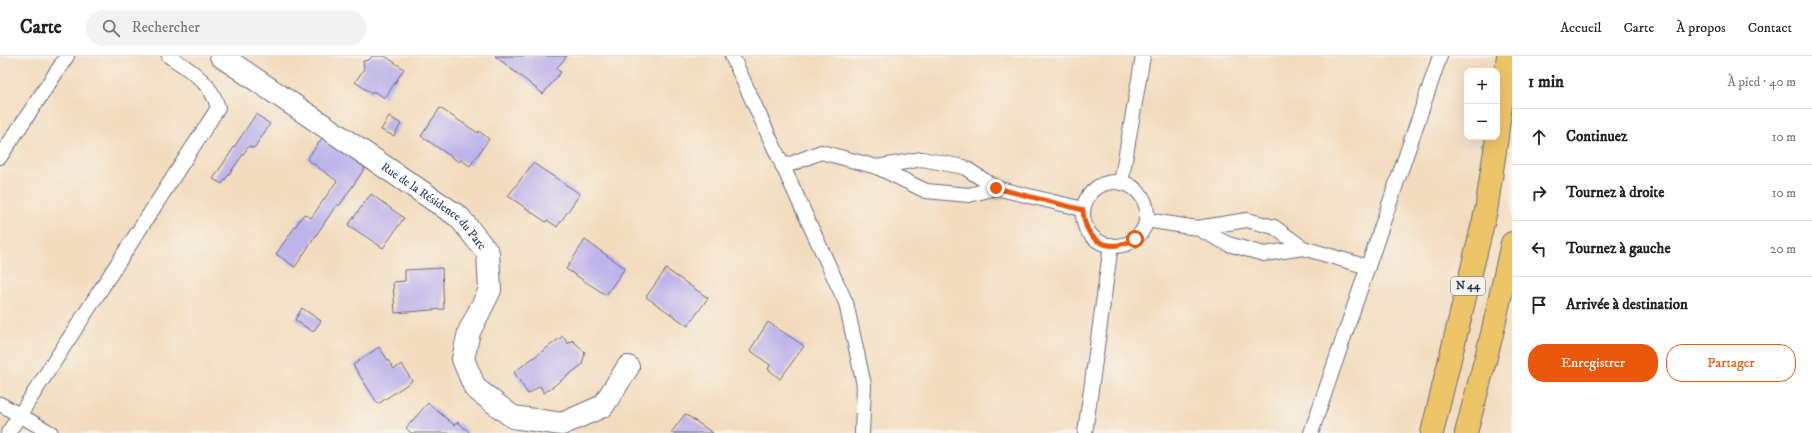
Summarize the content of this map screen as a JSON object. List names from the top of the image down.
{
  "streets": {
    "main road": ["N 44"],
    "street": ["Rue de la Résidence du Parc"]
  },
  "page": {
    "header": "Carte",
    "search": "Rechercher",
    "nav": [
      "Accueil",
      "Carte",
      "À propos",
      "Contact"
    ],
    "heading": ["1 min", "À pied · 40 m"],
    "map_buttons": ["+", "−"],
    "list": [
      ["Continuez", "10 m"],
      ["Tournez à droite", "10 m"],
      ["Tournez à gauche", "20 m"],
      "Arrivée à destination"
    ],
    "buttons": ["Enregistrer", "Partager"]
  }
}
